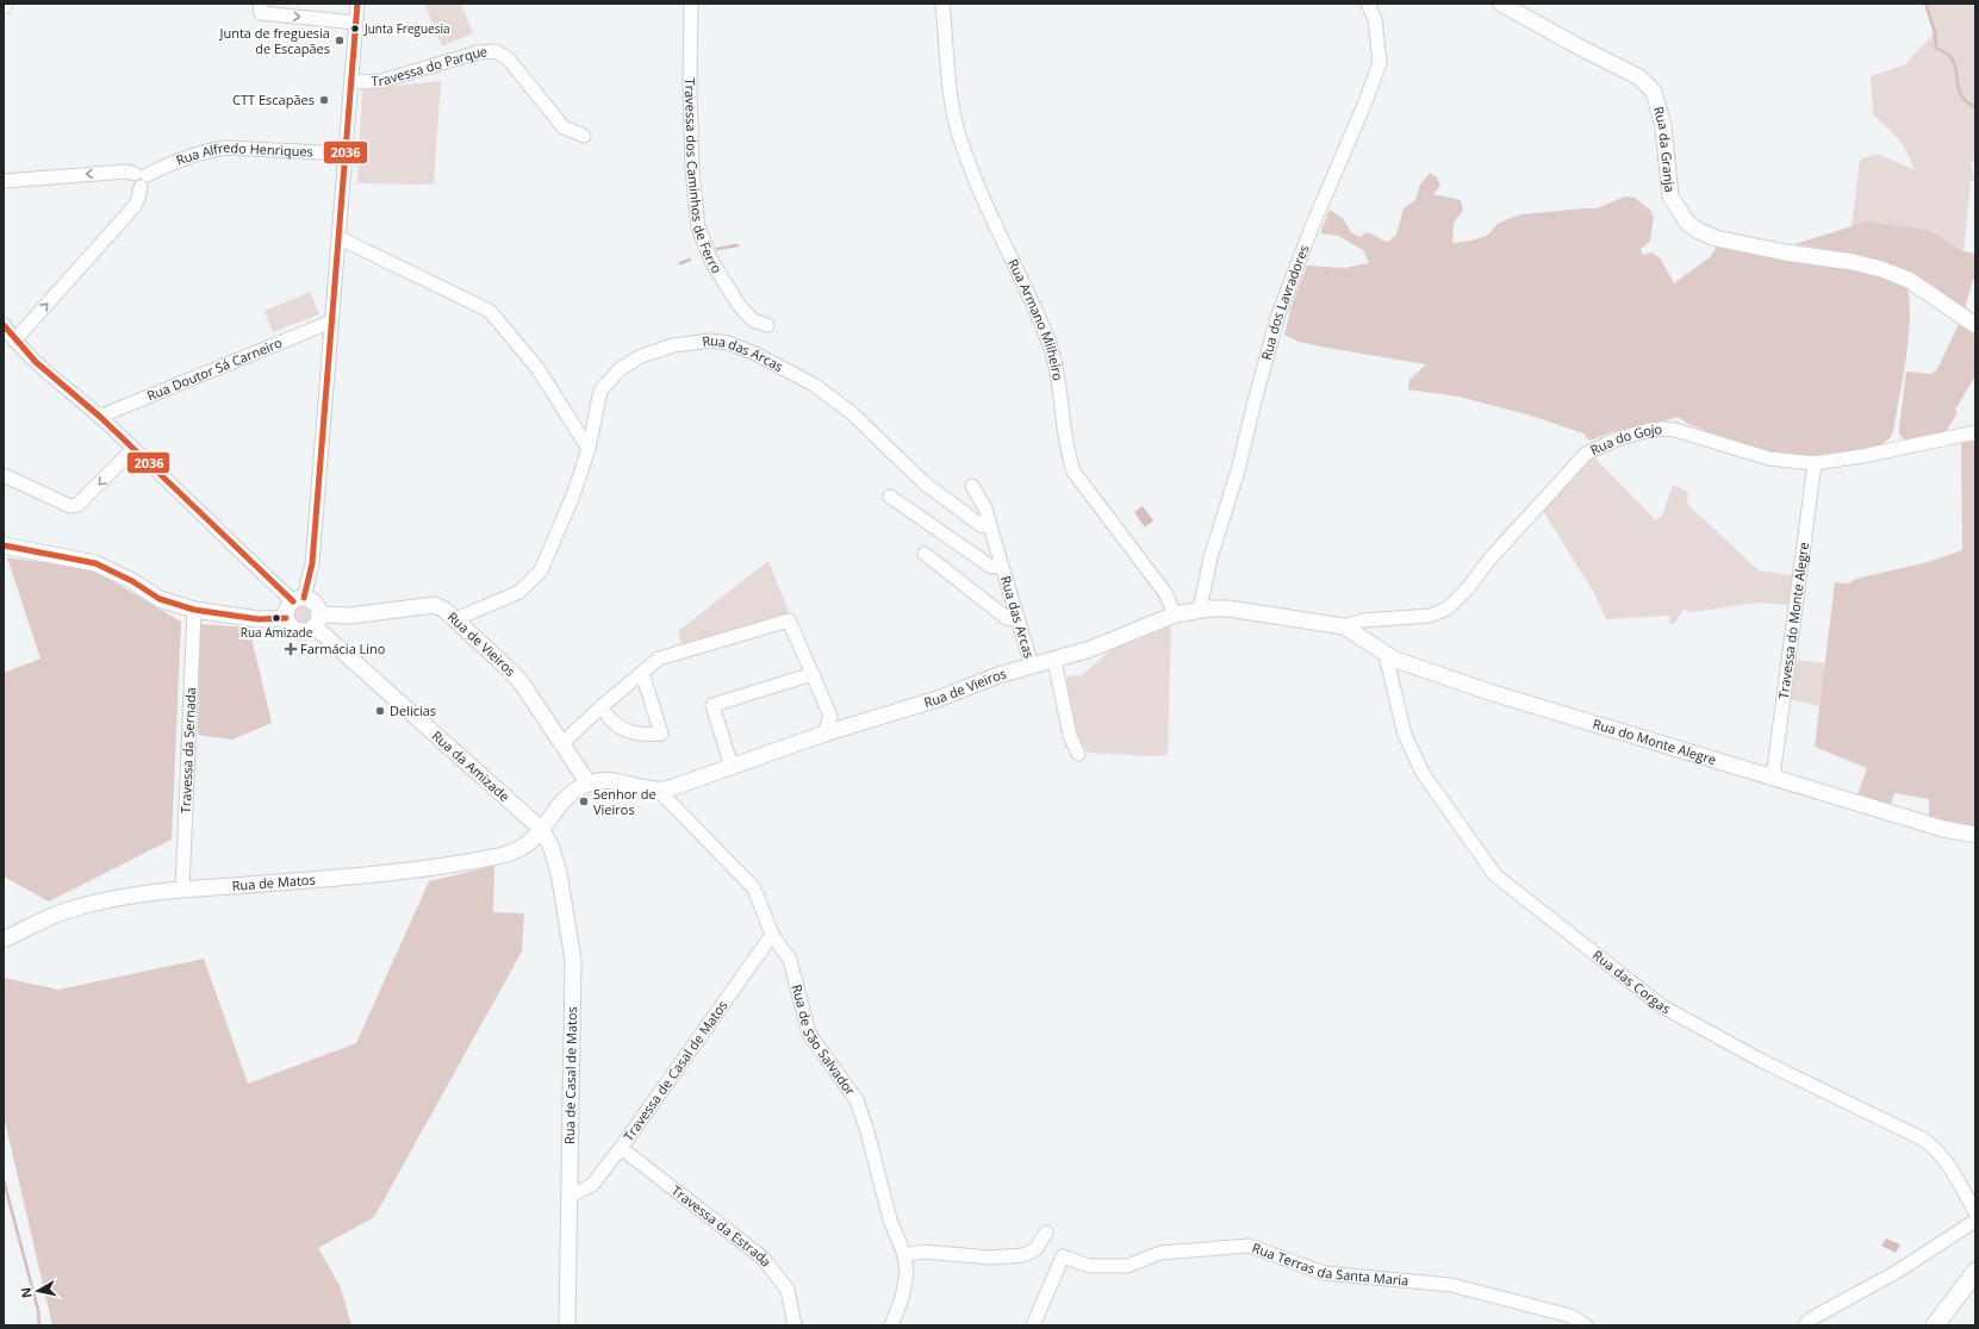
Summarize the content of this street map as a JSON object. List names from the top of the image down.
{
  "streets": {
    "street": [
      "Travessa do Parque",
      "Rua da Granja",
      "Rua Alfredo Henriques",
      "Travessa dos Caminhos de Ferro",
      "Rua dos Lavradores",
      "Rua Armano Milheiro",
      "Rua das Arcas",
      "Rua Doutor Sá Carneiro",
      "Rua do Gojo",
      "Travessa do Monte Alegre",
      "Rua de Vieiros",
      "Rua do Monte Alegre",
      "Travessa da Sernada",
      "Rua da Amizade",
      "Rua de Matos",
      "Rua das Corgas",
      "Rua de São Salvador",
      "Travessa de Casal de Matos",
      "Rua de Casal de Matos",
      "Travessa da Estrada",
      "Rua Terras da Santa Maria"
    ]
  },
  "crossings": [
    ["Rua dos Lavradores", "Rua de Vieiros"],
    ["Rua Armano Milheiro", "Rua de Vieiros"],
    ["Rua das Arcas", "Rua de Vieiros"],
    ["Rua do Gojo", "Travessa do Monte Alegre"],
    ["Rua do Gojo", "Rua de Vieiros"],
    ["Rua do Gojo", "Rua do Monte Alegre"],
    ["Travessa do Monte Alegre", "Rua do Monte Alegre"],
    ["Rua de Vieiros", "Rua do Monte Alegre"],
    ["Rua de Vieiros", "Rua da Amizade"],
    ["Rua de Vieiros", "Rua de São Salvador"],
    ["Rua do Monte Alegre", "Rua das Corgas"],
    ["Travessa da Sernada", "Rua de Matos"],
    ["Rua da Amizade", "Rua de Matos"],
    ["Rua da Amizade", "Rua de Casal de Matos"],
    ["Rua de Matos", "Rua de Casal de Matos"],
    ["Rua de São Salvador", "Travessa de Casal de Matos"],
    ["Travessa de Casal de Matos", "Rua de Casal de Matos"],
    ["Travessa de Casal de Matos", "Travessa da Estrada"]
  ],
  "places": {
    "other": [
      "Junta Freguesia",
      "Junta de freguesia de Escapães",
      "CTT Escapães",
      "Rua Amizade",
      "Delicias",
      "Senhor de Vieiros"
    ],
    "health": ["Farmácia Lino"]
  },
  "lines": ["transit line 2036"],
  "north": "left"
}
